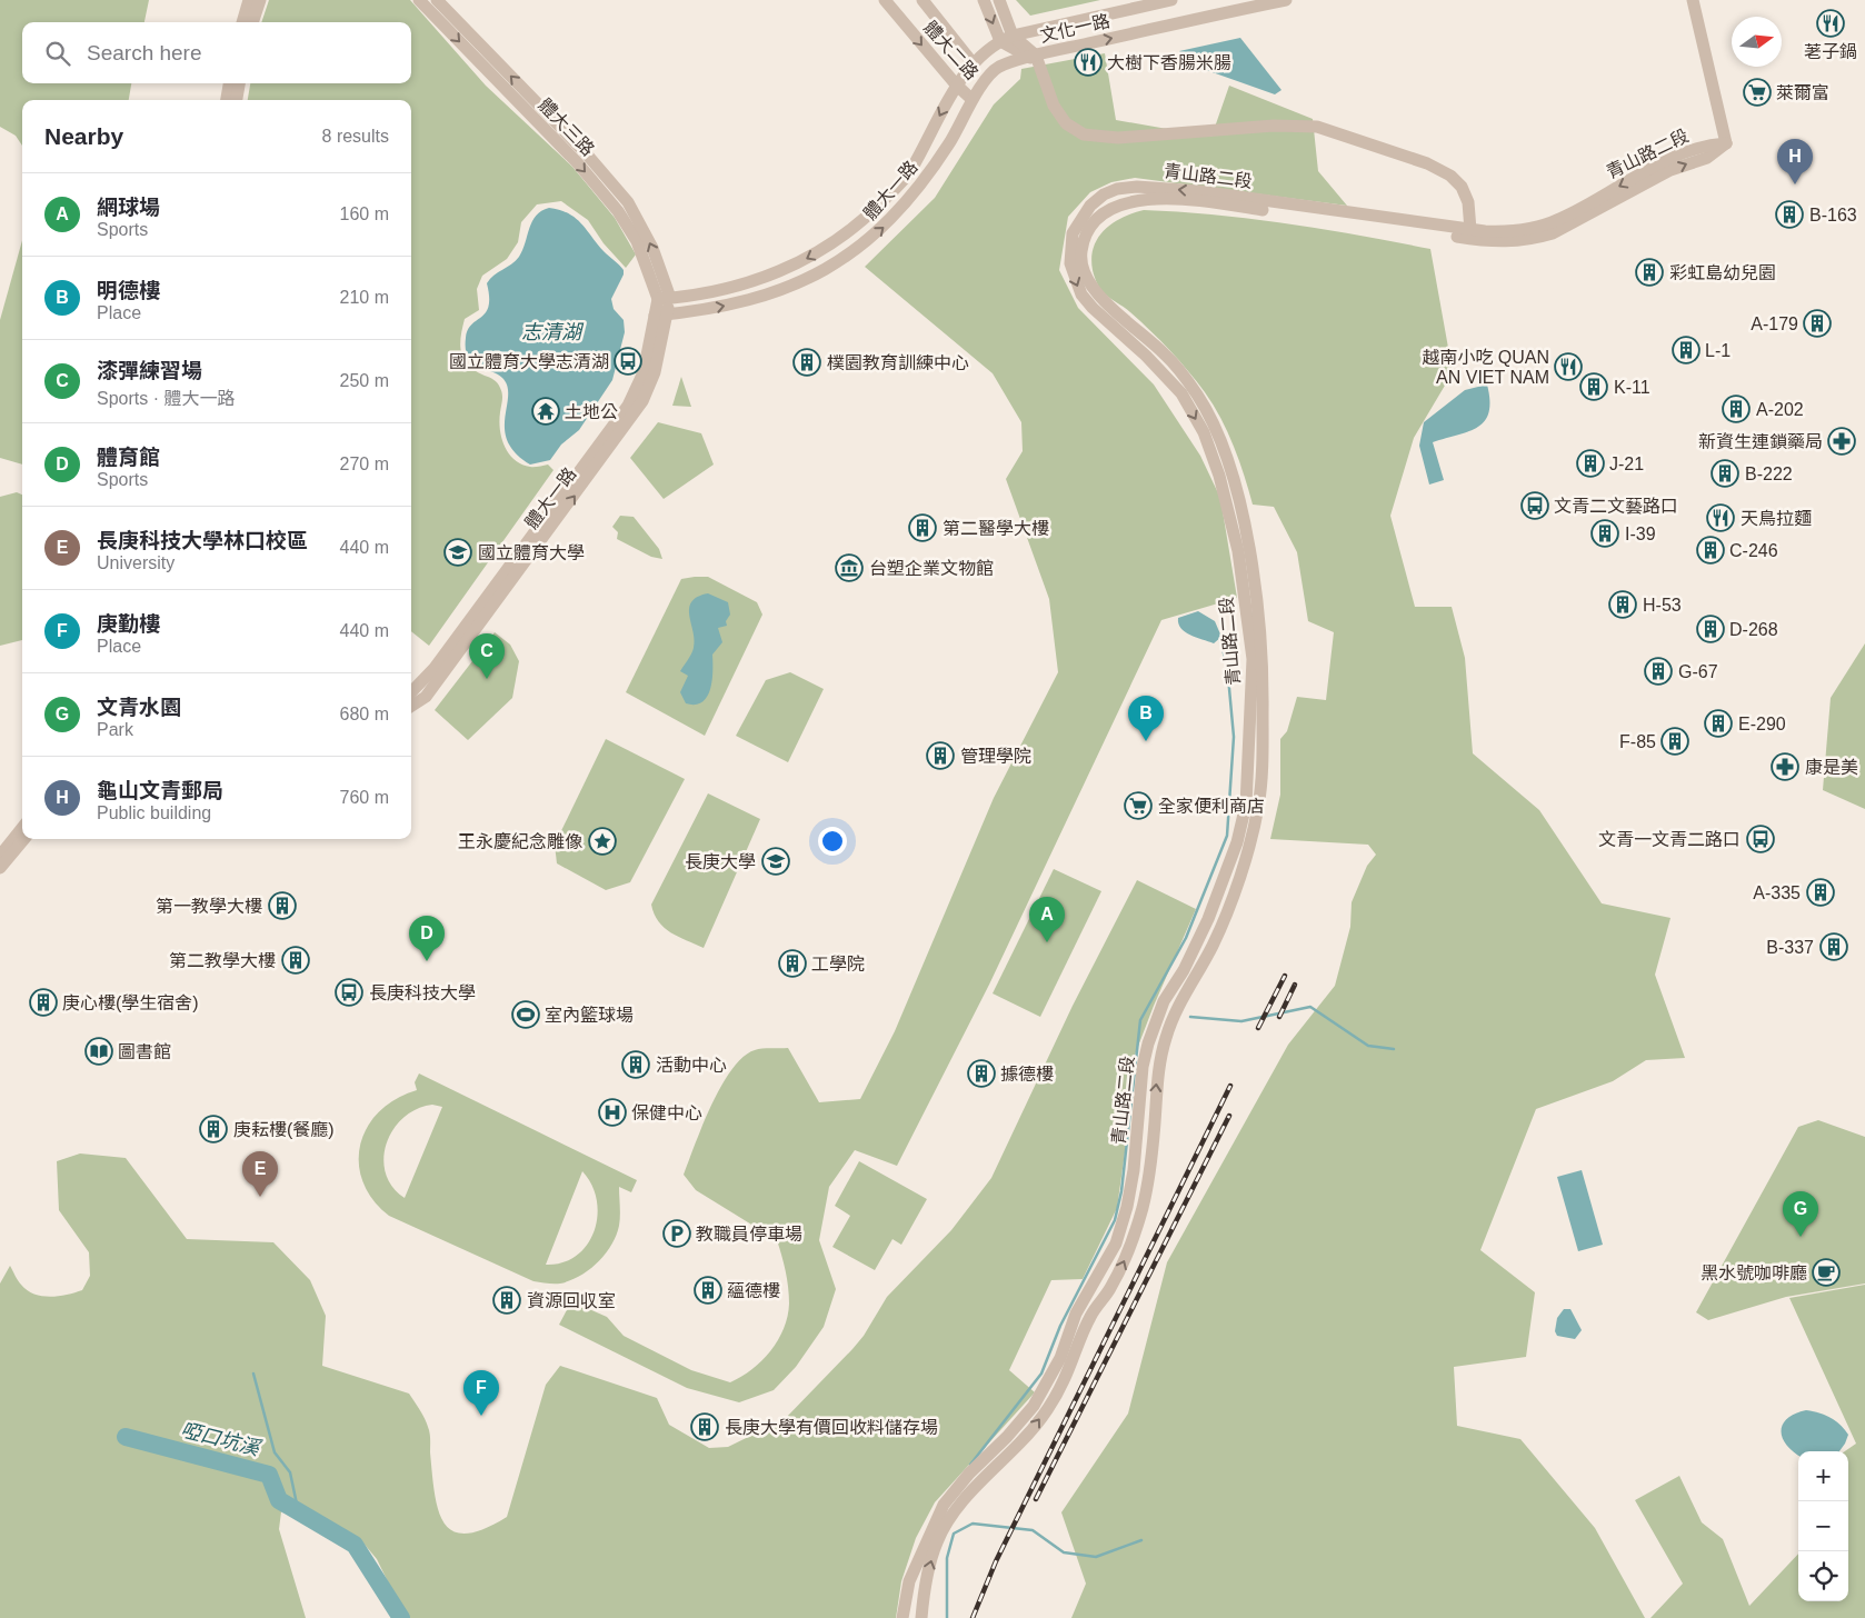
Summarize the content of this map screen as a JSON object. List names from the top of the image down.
{
  "streets": {
    "street": [
      "文化一路",
      "體大二路",
      "體大三路",
      "青山路二段",
      "體大一路"
    ]
  },
  "crossings": [
    ["文化一路", "體大一路"],
    ["體大二路", "體大一路"],
    ["體大三路", "體大一路"]
  ],
  "water": ["志清湖", "啞口坑溪"],
  "places": {
    "restaurant": [
      "荖子鍋",
      "大樹下香腸米腸",
      "越南小吃 QUAN AN VIET NAM",
      "天鳥拉麵"
    ],
    "supermarket": ["萊爾富", "全家便利商店"],
    "building": [
      "B-163",
      "彩虹島幼兒園",
      "A-179",
      "L-1",
      "樸園教育訓練中心",
      "K-11",
      "A-202",
      "J-21",
      "B-222",
      "第二醫學大樓",
      "I-39",
      "C-246",
      "H-53",
      "D-268",
      "G-67",
      "E-290",
      "F-85",
      "管理學院",
      "A-335",
      "第一教學大樓",
      "B-337",
      "第二教學大樓",
      "工學院",
      "庚心樓(學生宿舍)",
      "活動中心",
      "據德樓",
      "庚耘樓(餐廳)",
      "蘊德樓",
      "資源回収室",
      "長庚大學有價回收料儲存場"
    ],
    "bus stop": [
      "國立體育大學志清湖",
      "文青二文藝路口",
      "文青一文青二路口",
      "長庚科技大學"
    ],
    "temple": ["土地公"],
    "pharmacy": ["新資生連鎖藥局", "康是美"],
    "school or university": ["國立體育大學", "長庚大學"],
    "museum": ["台塑企業文物館"],
    "place": ["王永慶紀念雕像"],
    "sports": ["室內籃球場"],
    "library": ["圖書館"],
    "hospital": ["保健中心"],
    "parking": ["教職員停車場"],
    "cafe": ["黑水號咖啡廳"]
  },
  "north": "right",
  "page": {
    "search": "Search here",
    "heading": ["Nearby", "8 results"],
    "pins": [
      "H",
      "C",
      "B",
      "A",
      "D",
      "E",
      "G",
      "F"
    ],
    "list": [
      {
        "mark": "A",
        "name": "網球場",
        "note": "Sports",
        "value": "160 m"
      },
      {
        "mark": "B",
        "name": "明德樓",
        "note": "Place",
        "value": "210 m"
      },
      {
        "mark": "C",
        "name": "漆彈練習場",
        "note": "Sports · 體大一路",
        "value": "250 m"
      },
      {
        "mark": "D",
        "name": "體育館",
        "note": "Sports",
        "value": "270 m"
      },
      {
        "mark": "E",
        "name": "長庚科技大學林口校區",
        "note": "University",
        "value": "440 m"
      },
      {
        "mark": "F",
        "name": "庚勤樓",
        "note": "Place",
        "value": "440 m"
      },
      {
        "mark": "G",
        "name": "文青水園",
        "note": "Park",
        "value": "680 m"
      },
      {
        "mark": "H",
        "name": "龜山文青郵局",
        "note": "Public building",
        "value": "760 m"
      }
    ],
    "map_buttons": ["+", "−"]
  }
}
